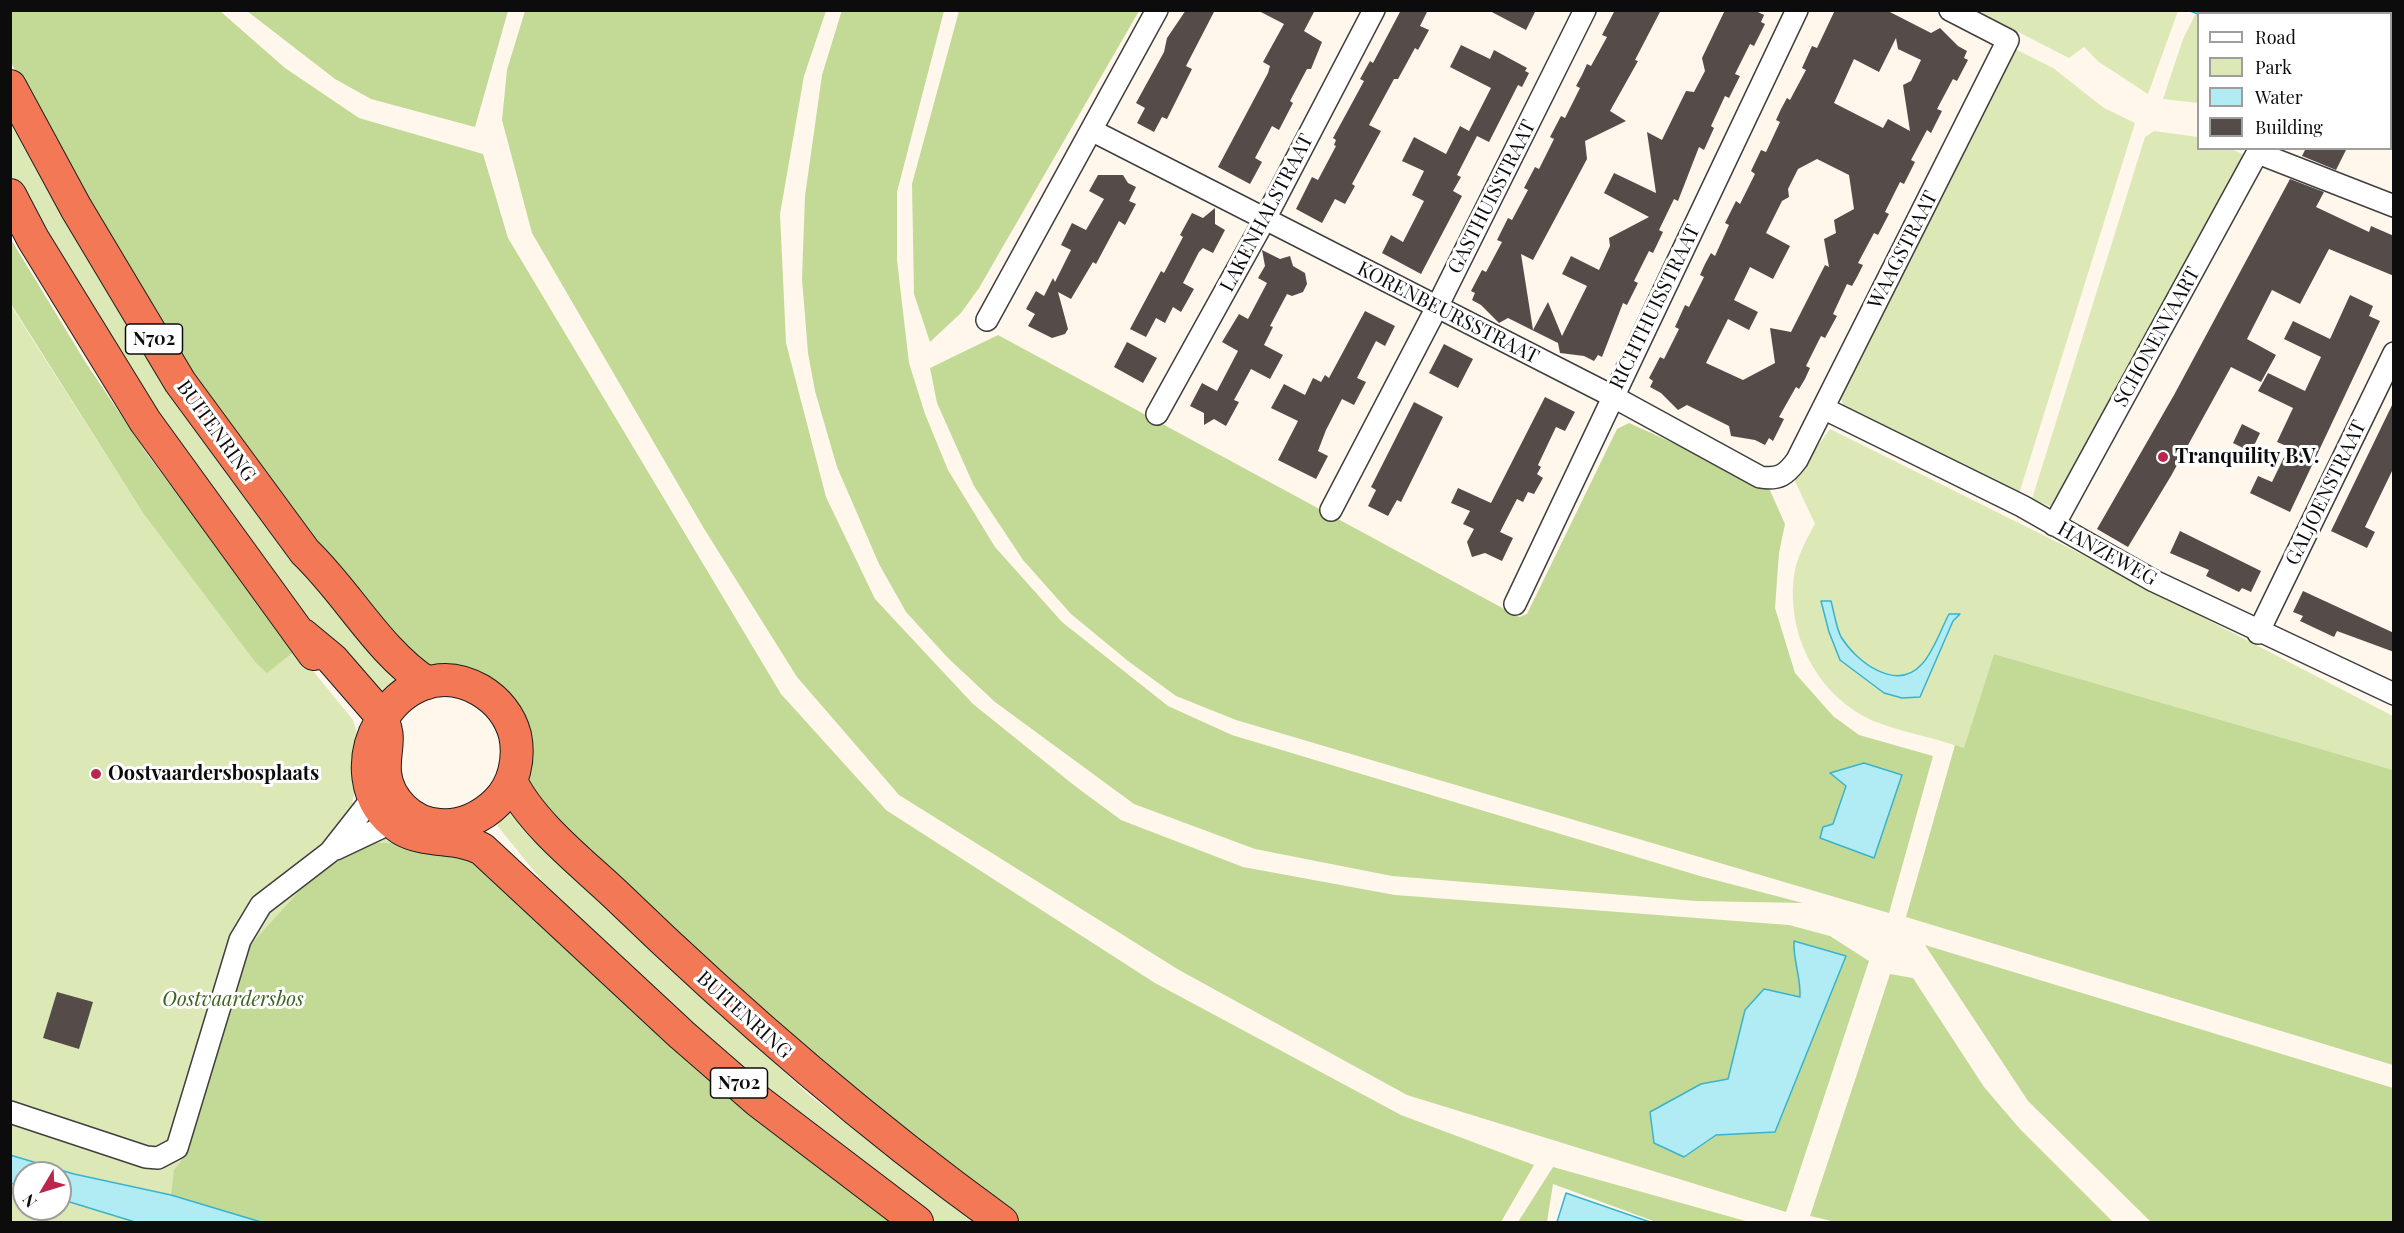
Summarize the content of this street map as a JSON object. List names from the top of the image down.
{
  "streets": {
    "highway": ["N702", "BUITENRING"],
    "street": [
      "GASTHUISSTRAAT",
      "LAKENHALSTRAAT",
      "WAAGSTRAAT",
      "RICHTHUISSTRAAT",
      "KORENBEURSSTRAAT",
      "SCHONENVAART",
      "GALJOENSTRAAT",
      "HANZEWEG"
    ]
  },
  "crossings": [
    ["GASTHUISSTRAAT", "KORENBEURSSTRAAT"],
    ["LAKENHALSTRAAT", "KORENBEURSSTRAAT"],
    ["WAAGSTRAAT", "KORENBEURSSTRAAT"],
    ["WAAGSTRAAT", "HANZEWEG"],
    ["RICHTHUISSTRAAT", "KORENBEURSSTRAAT"],
    ["SCHONENVAART", "HANZEWEG"],
    ["N702", "BUITENRING"],
    ["GALJOENSTRAAT", "HANZEWEG"]
  ],
  "parks": ["Oostvaardersbos"],
  "places": ["Tranquility B.V.", "Oostvaardersbosplaats"],
  "legend": [
    "Road",
    "Park",
    "Water",
    "Building"
  ],
  "north": "bottom left"
}
